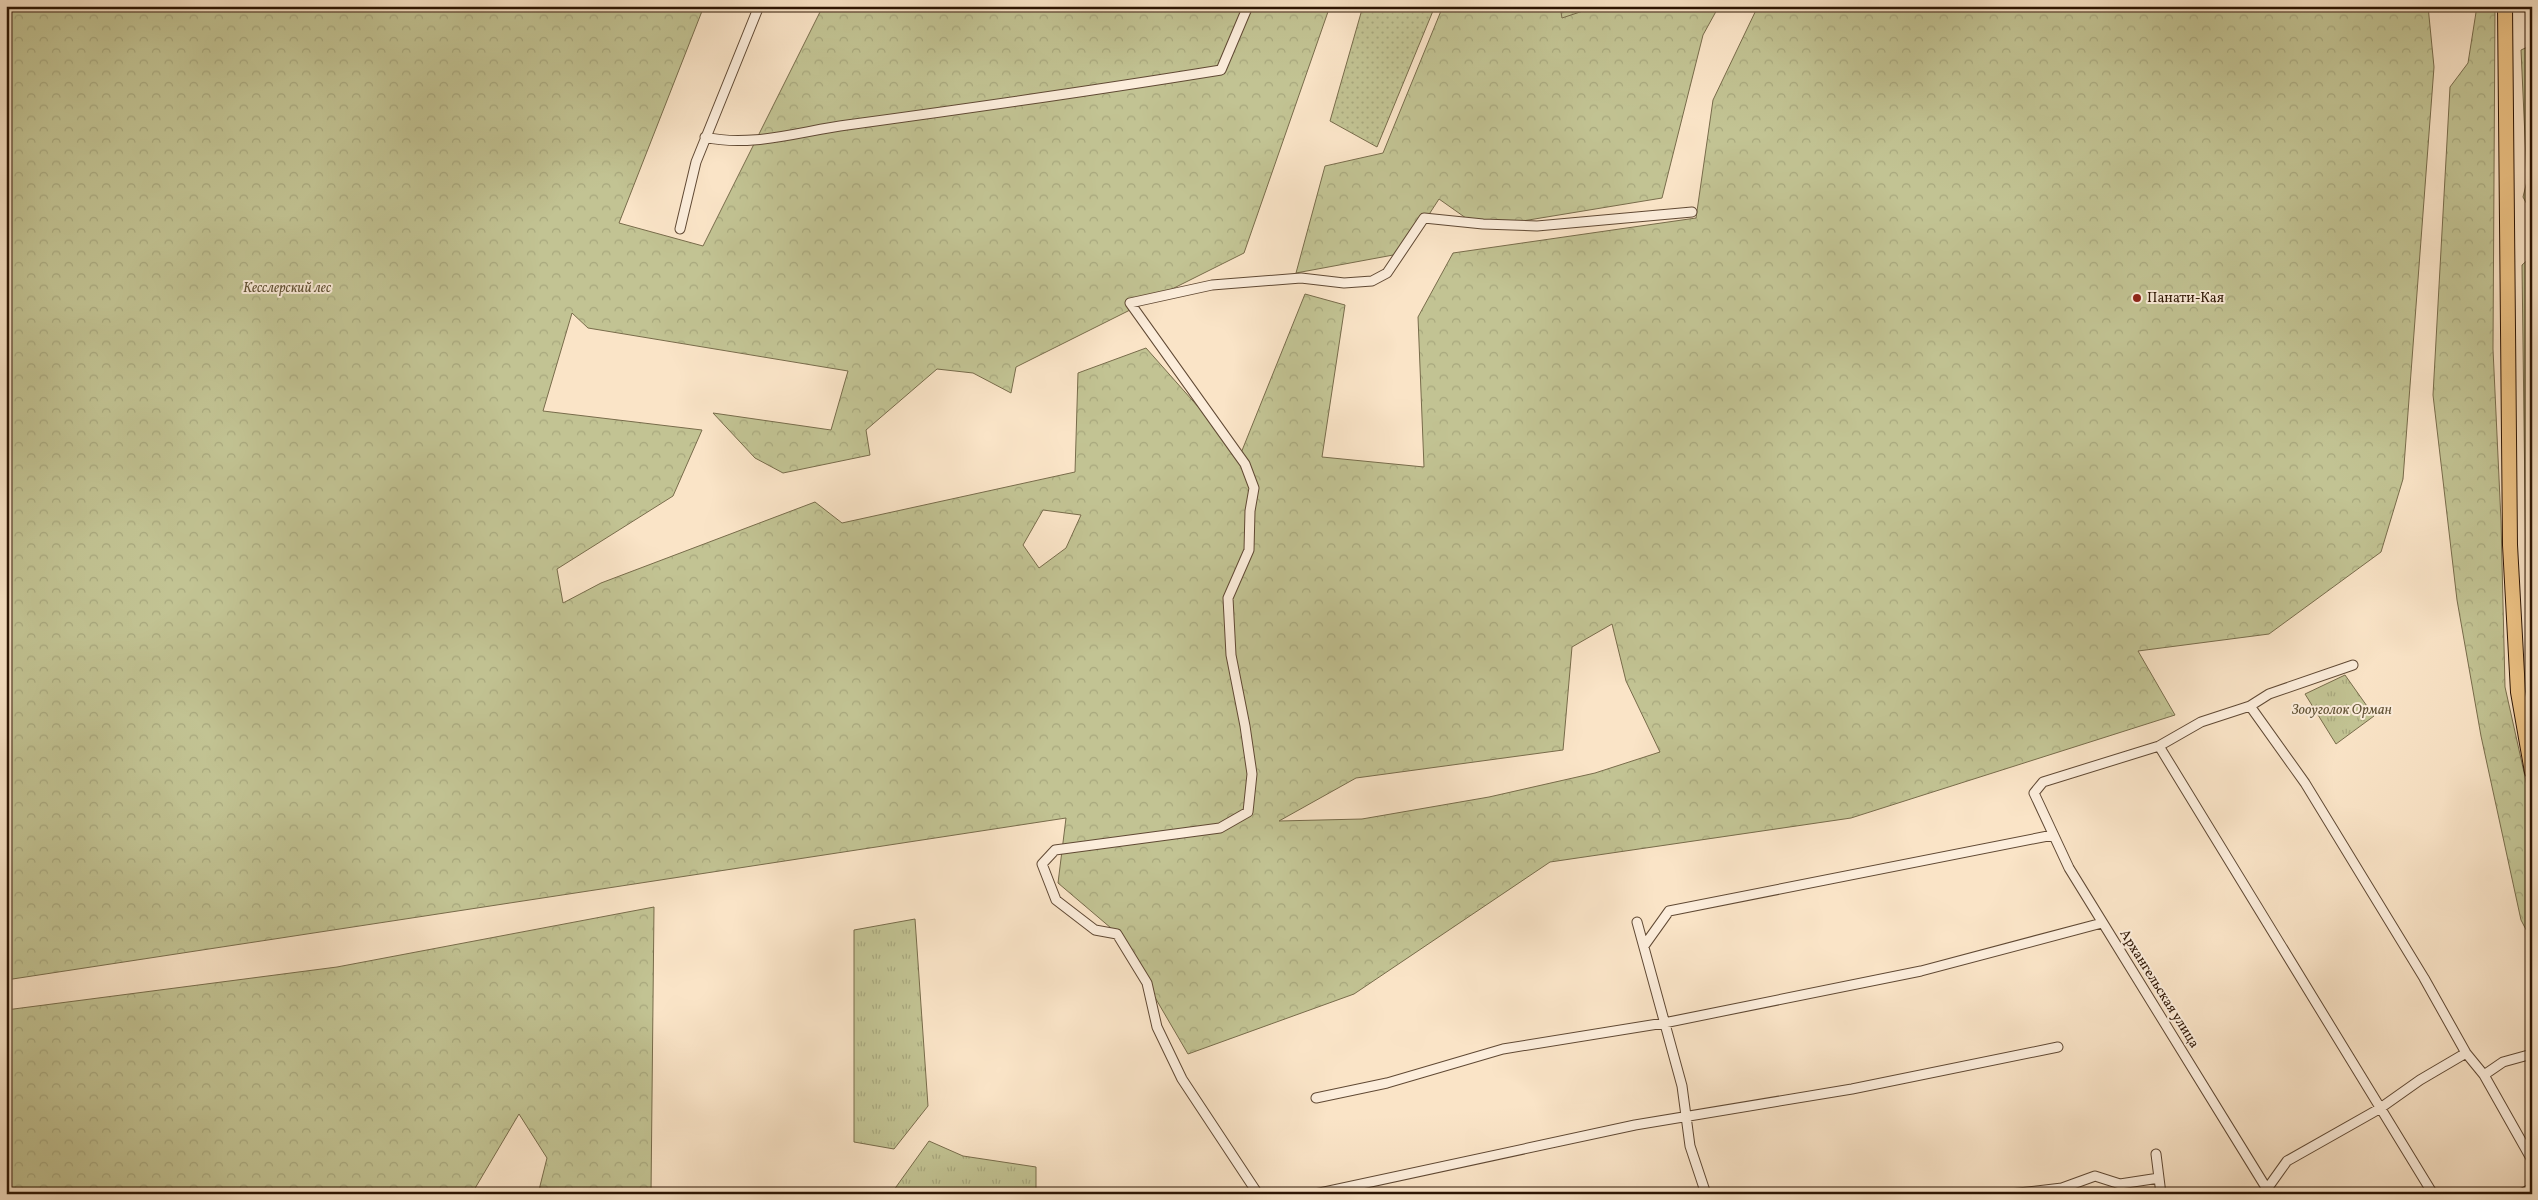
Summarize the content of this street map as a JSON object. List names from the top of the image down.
{
  "streets": {
    "street": ["Архангельская улица"]
  },
  "parks": ["Кесслерский лес", "Зооуголок Орман"],
  "places": ["Панати-Кая"]
}
